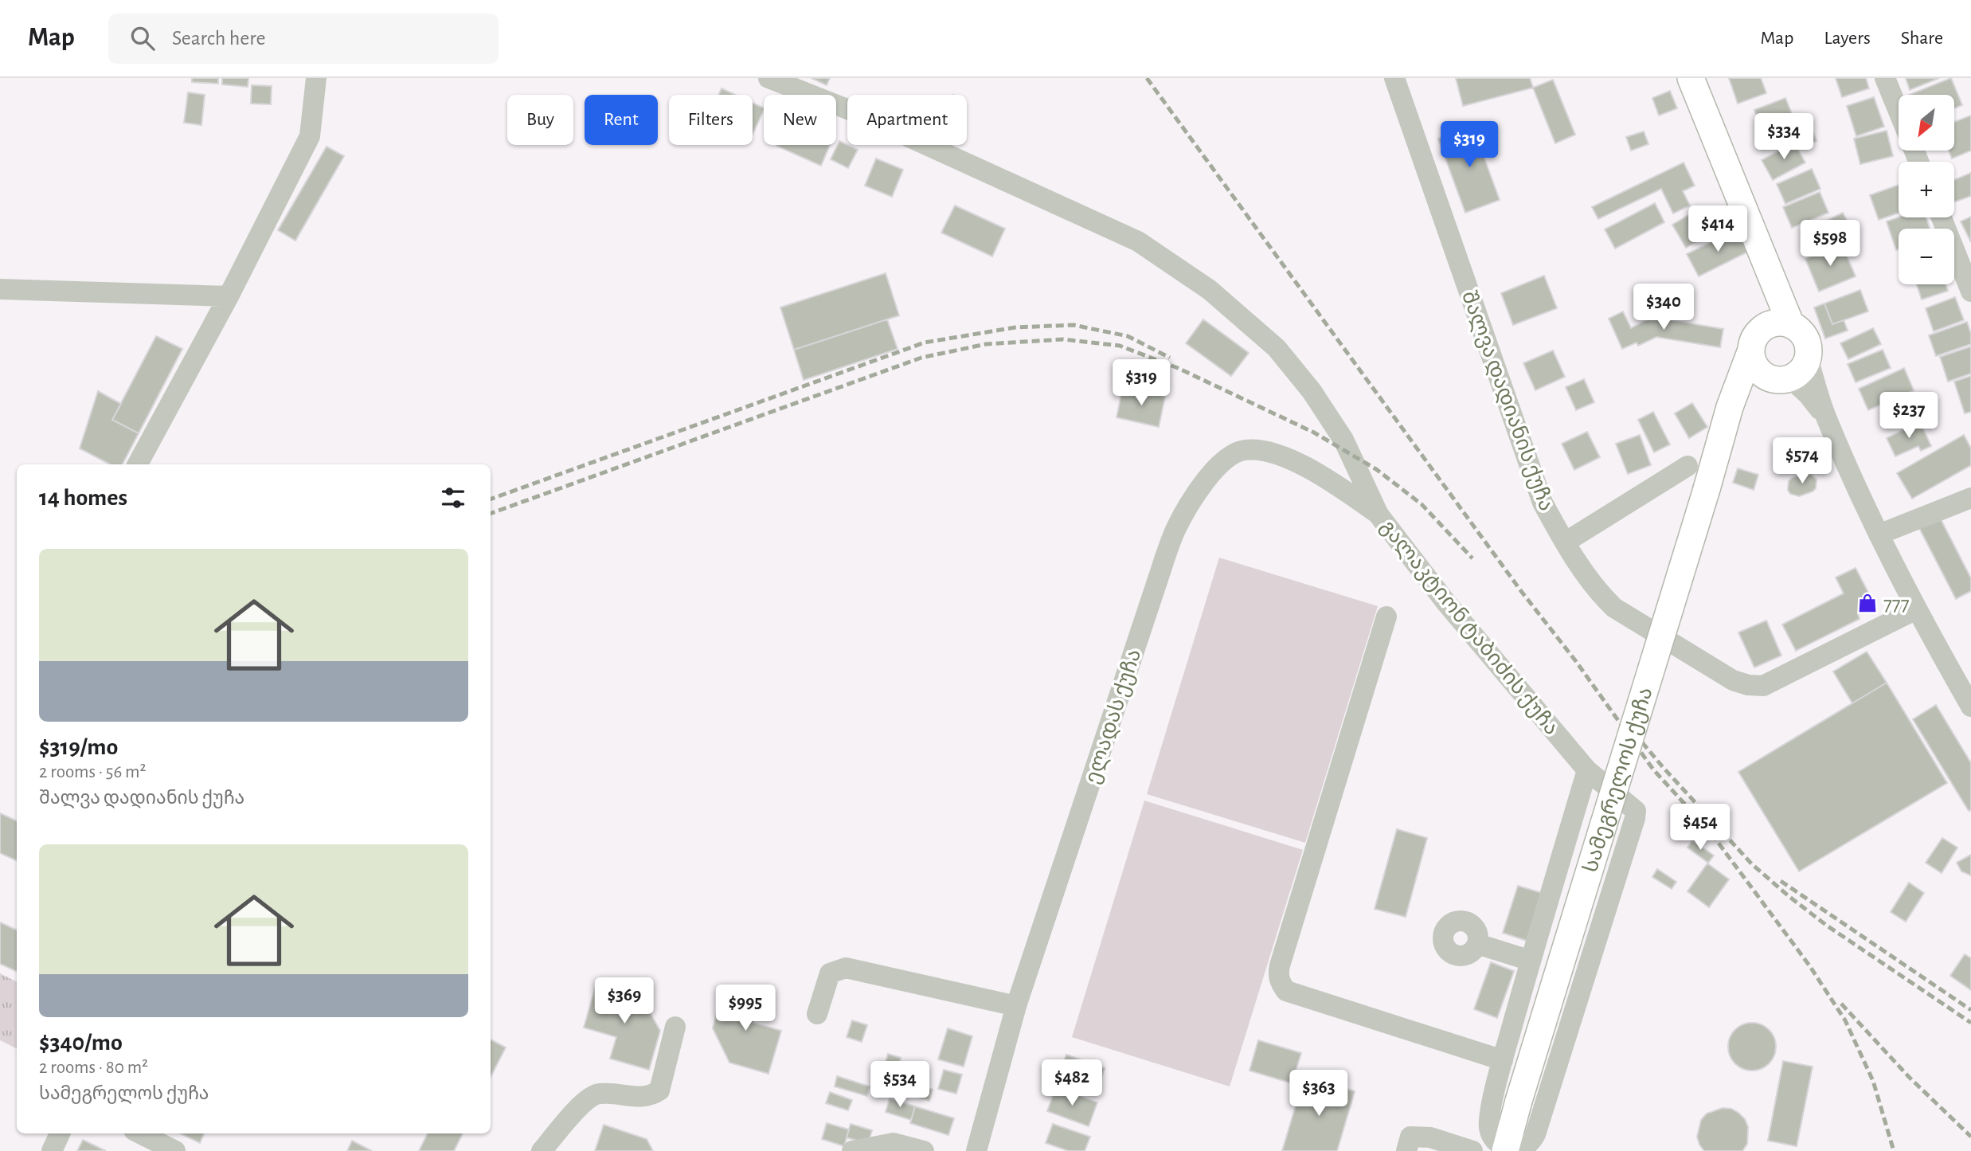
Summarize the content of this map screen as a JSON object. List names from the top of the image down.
{
  "streets": {
    "main road": ["სამეგრელოს ქუჩა"],
    "street": ["შალვა დადიანის ქუჩა", "გალაკტიონ ტაბიძის ქუჩა", "ელადას ქუჩა"]
  },
  "crossings": [
    ["გალაკტიონ ტაბიძის ქუჩა", "ელადას ქუჩა"],
    ["გალაკტიონ ტაბიძის ქუჩა", "სამეგრელოს ქუჩა"]
  ],
  "places": {
    "shop": ["777"]
  },
  "north": "bottom left",
  "page": {
    "header": "Map",
    "search": "Search here",
    "nav": ["Map", "Layers", "Share"],
    "map_buttons": ["+", "−"],
    "chip": [
      "Buy",
      "Rent",
      "Filters",
      "New",
      "Apartment"
    ],
    "price": [
      "$334",
      "$319",
      "$414",
      "$598",
      "$340",
      "$319",
      "$237",
      "$574",
      "$454",
      "$369",
      "$995",
      "$482",
      "$534",
      "$363"
    ],
    "heading": "14 homes",
    "list": [
      {
        "name": "$319/mo",
        "note": "2 rooms · 56 m² · შალვა დადიანის ქუჩა"
      },
      {
        "name": "$340/mo",
        "note": "2 rooms · 80 m² · სამეგრელოს ქუჩა"
      }
    ]
  }
}
